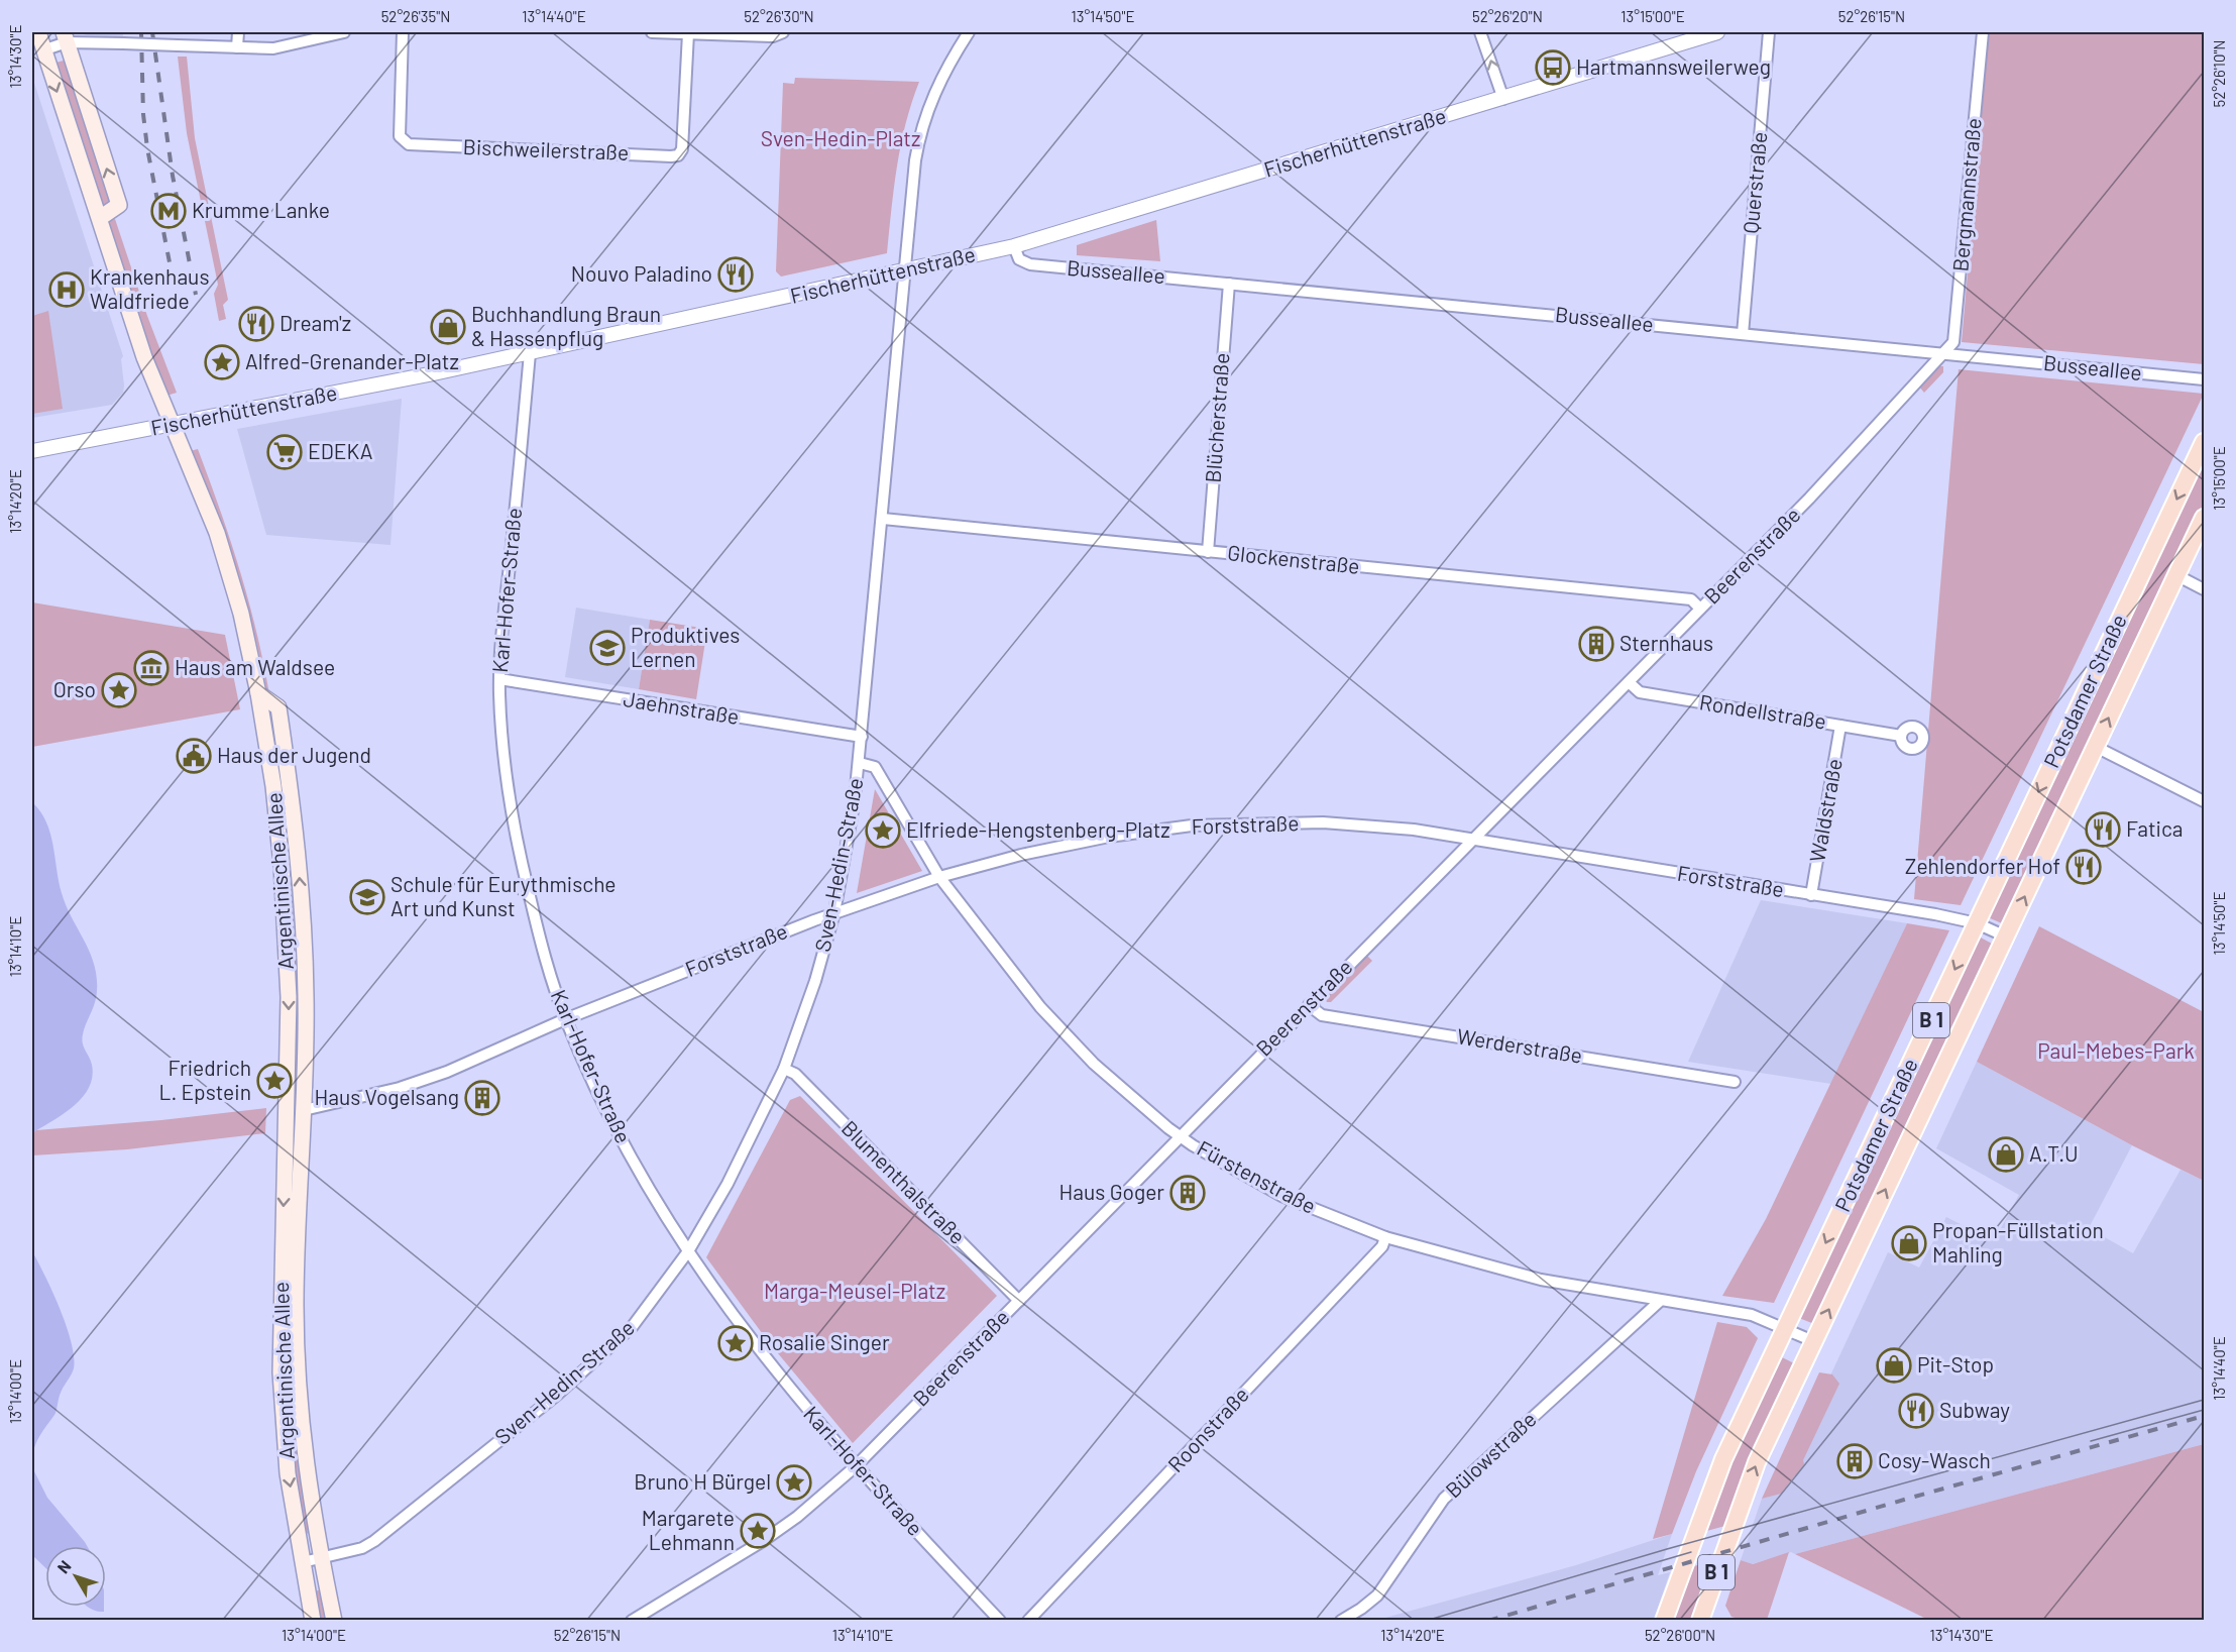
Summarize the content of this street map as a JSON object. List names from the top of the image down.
{
  "streets": {
    "main road": ["Potsdamer Straße", "Argentinische Allee", "B 1"],
    "street": [
      "Fischerhüttenstraße",
      "Bischweilerstraße",
      "Querstraße",
      "Bergmannstraße",
      "Busseallee",
      "Blücherstraße",
      "Beerenstraße",
      "Glockenstraße",
      "Karl-Hofer-Straße",
      "Jaehnstraße",
      "Rondellstraße",
      "Waldstraße",
      "Forststraße",
      "Sven-Hedin-Straße",
      "Werderstraße",
      "Fürstenstraße",
      "Blumenthalstraße",
      "Roonstraße",
      "Bülowstraße"
    ]
  },
  "crossings": [
    ["Fischerhüttenstraße", "Busseallee"],
    ["Fischerhüttenstraße", "Karl-Hofer-Straße"],
    ["Fischerhüttenstraße", "Sven-Hedin-Straße"],
    ["Fischerhüttenstraße", "Argentinische Allee"],
    ["Querstraße", "Busseallee"],
    ["Bergmannstraße", "Busseallee"],
    ["Bergmannstraße", "Beerenstraße"],
    ["Busseallee", "Blücherstraße"],
    ["Busseallee", "Beerenstraße"],
    ["Blücherstraße", "Glockenstraße"],
    ["Beerenstraße", "Glockenstraße"],
    ["Beerenstraße", "Karl-Hofer-Straße"],
    ["Beerenstraße", "Rondellstraße"],
    ["Beerenstraße", "Forststraße"],
    ["Beerenstraße", "Werderstraße"],
    ["Beerenstraße", "Fürstenstraße"],
    ["Beerenstraße", "Blumenthalstraße"],
    ["Glockenstraße", "Sven-Hedin-Straße"],
    ["Karl-Hofer-Straße", "Jaehnstraße"],
    ["Karl-Hofer-Straße", "Forststraße"],
    ["Karl-Hofer-Straße", "Sven-Hedin-Straße"],
    ["Potsdamer Straße", "Forststraße"],
    ["Potsdamer Straße", "Fürstenstraße"],
    ["Jaehnstraße", "Sven-Hedin-Straße"],
    ["Rondellstraße", "Waldstraße"],
    ["Waldstraße", "Forststraße"],
    ["Forststraße", "Sven-Hedin-Straße"],
    ["Forststraße", "Argentinische Allee"],
    ["Forststraße", "Fürstenstraße"],
    ["Sven-Hedin-Straße", "Argentinische Allee"],
    ["Sven-Hedin-Straße", "Fürstenstraße"],
    ["Sven-Hedin-Straße", "Blumenthalstraße"],
    ["Fürstenstraße", "Roonstraße"],
    ["Fürstenstraße", "Bülowstraße"]
  ],
  "parks": ["Sven-Hedin-Platz", "Paul-Mebes-Park", "Marga-Meusel-Platz"],
  "places": {
    "bus stop": ["Hartmannsweilerweg"],
    "metro station": ["Krumme Lanke"],
    "restaurant": [
      "Nouvo Paladino",
      "Dream'z",
      "Fatica",
      "Zehlendorfer Hof",
      "Subway"
    ],
    "hospital": ["Krankenhaus Waldfriede"],
    "shop": [
      "Buchhandlung Braun & Hassenpflug",
      "A.T.U",
      "Propan-Füllstation Mahling",
      "Pit-Stop"
    ],
    "place": [
      "Alfred-Grenander-Platz",
      "Orso",
      "Elfriede-Hengstenberg-Platz",
      "Friedrich L. Epstein",
      "Rosalie Singer",
      "Bruno H Bürgel",
      "Margarete Lehmann"
    ],
    "supermarket": ["EDEKA"],
    "building": [
      "Sternhaus",
      "Haus Vogelsang",
      "Haus Goger",
      "Cosy-Wasch"
    ],
    "school or university": ["Produktives Lernen", "Schule für Eurythmische Art und Kunst"],
    "museum": ["Haus am Waldsee"],
    "public building": ["Haus der Jugend"]
  },
  "north": "top left",
  "coordinates": [
    "52°26'35\"N",
    "13°14'40\"E",
    "52°26'30\"N",
    "13°14'50\"E",
    "52°26'20\"N",
    "13°15'00\"E",
    "52°26'15\"N",
    "13°14'30\"E",
    "52°26'10\"N",
    "13°14'20\"E",
    "13°14'10\"E",
    "13°14'00\"E",
    "52°26'00\"N"
  ]
}
